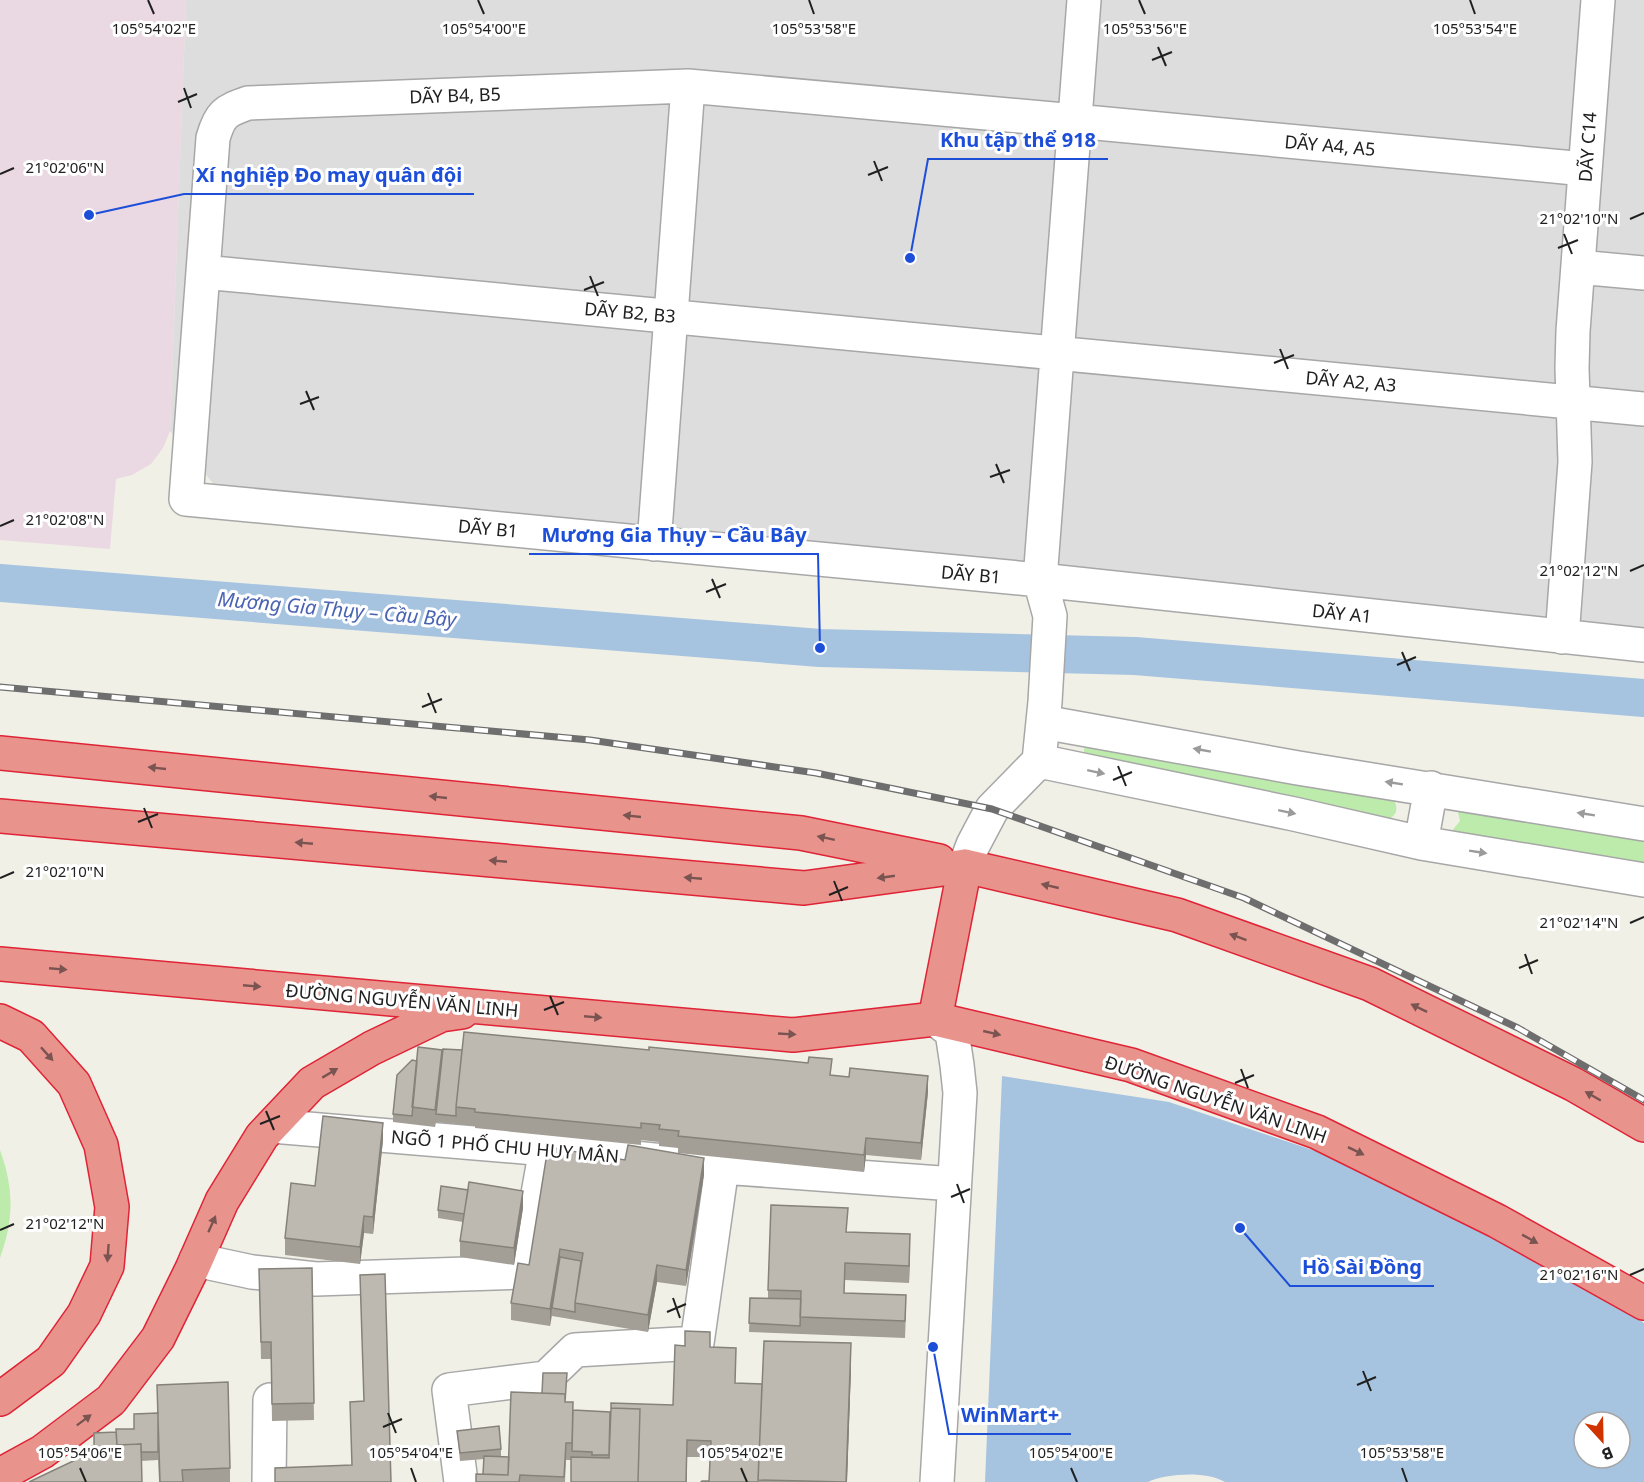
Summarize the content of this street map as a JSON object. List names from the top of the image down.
{
  "streets": {
    "highway": ["ĐƯỜNG NGUYỄN VĂN LINH"],
    "street": [
      "DÃY B4, B5",
      "DÃY A4, A5",
      "DÃY C14",
      "DÃY B2, B3",
      "DÃY A2, A3",
      "DÃY B1",
      "DÃY A1",
      "NGÕ 1 PHỐ CHU HUY MÂN"
    ]
  },
  "crossings": [
    ["DÃY B4, B5", "DÃY A4, A5"],
    ["DÃY B4, B5", "DÃY B2, B3"],
    ["DÃY B4, B5", "DÃY B1"],
    ["DÃY A4, A5", "DÃY C14"],
    ["DÃY C14", "DÃY A2, A3"],
    ["DÃY C14", "DÃY A1"],
    ["DÃY B2, B3", "DÃY A2, A3"],
    ["DÃY B1", "DÃY A1"]
  ],
  "water": ["Mương Gia Thụy – Cầu Bây"],
  "places": [
    "Xí nghiệp Đo may quân đội",
    "Khu tập thể 918",
    "Mương Gia Thụy – Cầu Bây",
    "Hồ Sài Đồng",
    "WinMart+"
  ],
  "north": "bottom",
  "coordinates": [
    "105°54'00\"E",
    "105°53'56\"E",
    "105°53'54\"E",
    "105°54'02\"E",
    "105°53'58\"E",
    "21°02'06\"N",
    "21°02'10\"N",
    "21°02'08\"N",
    "21°02'12\"N",
    "21°02'14\"N",
    "21°02'16\"N",
    "105°54'06\"E",
    "105°54'04\"E"
  ]
}
